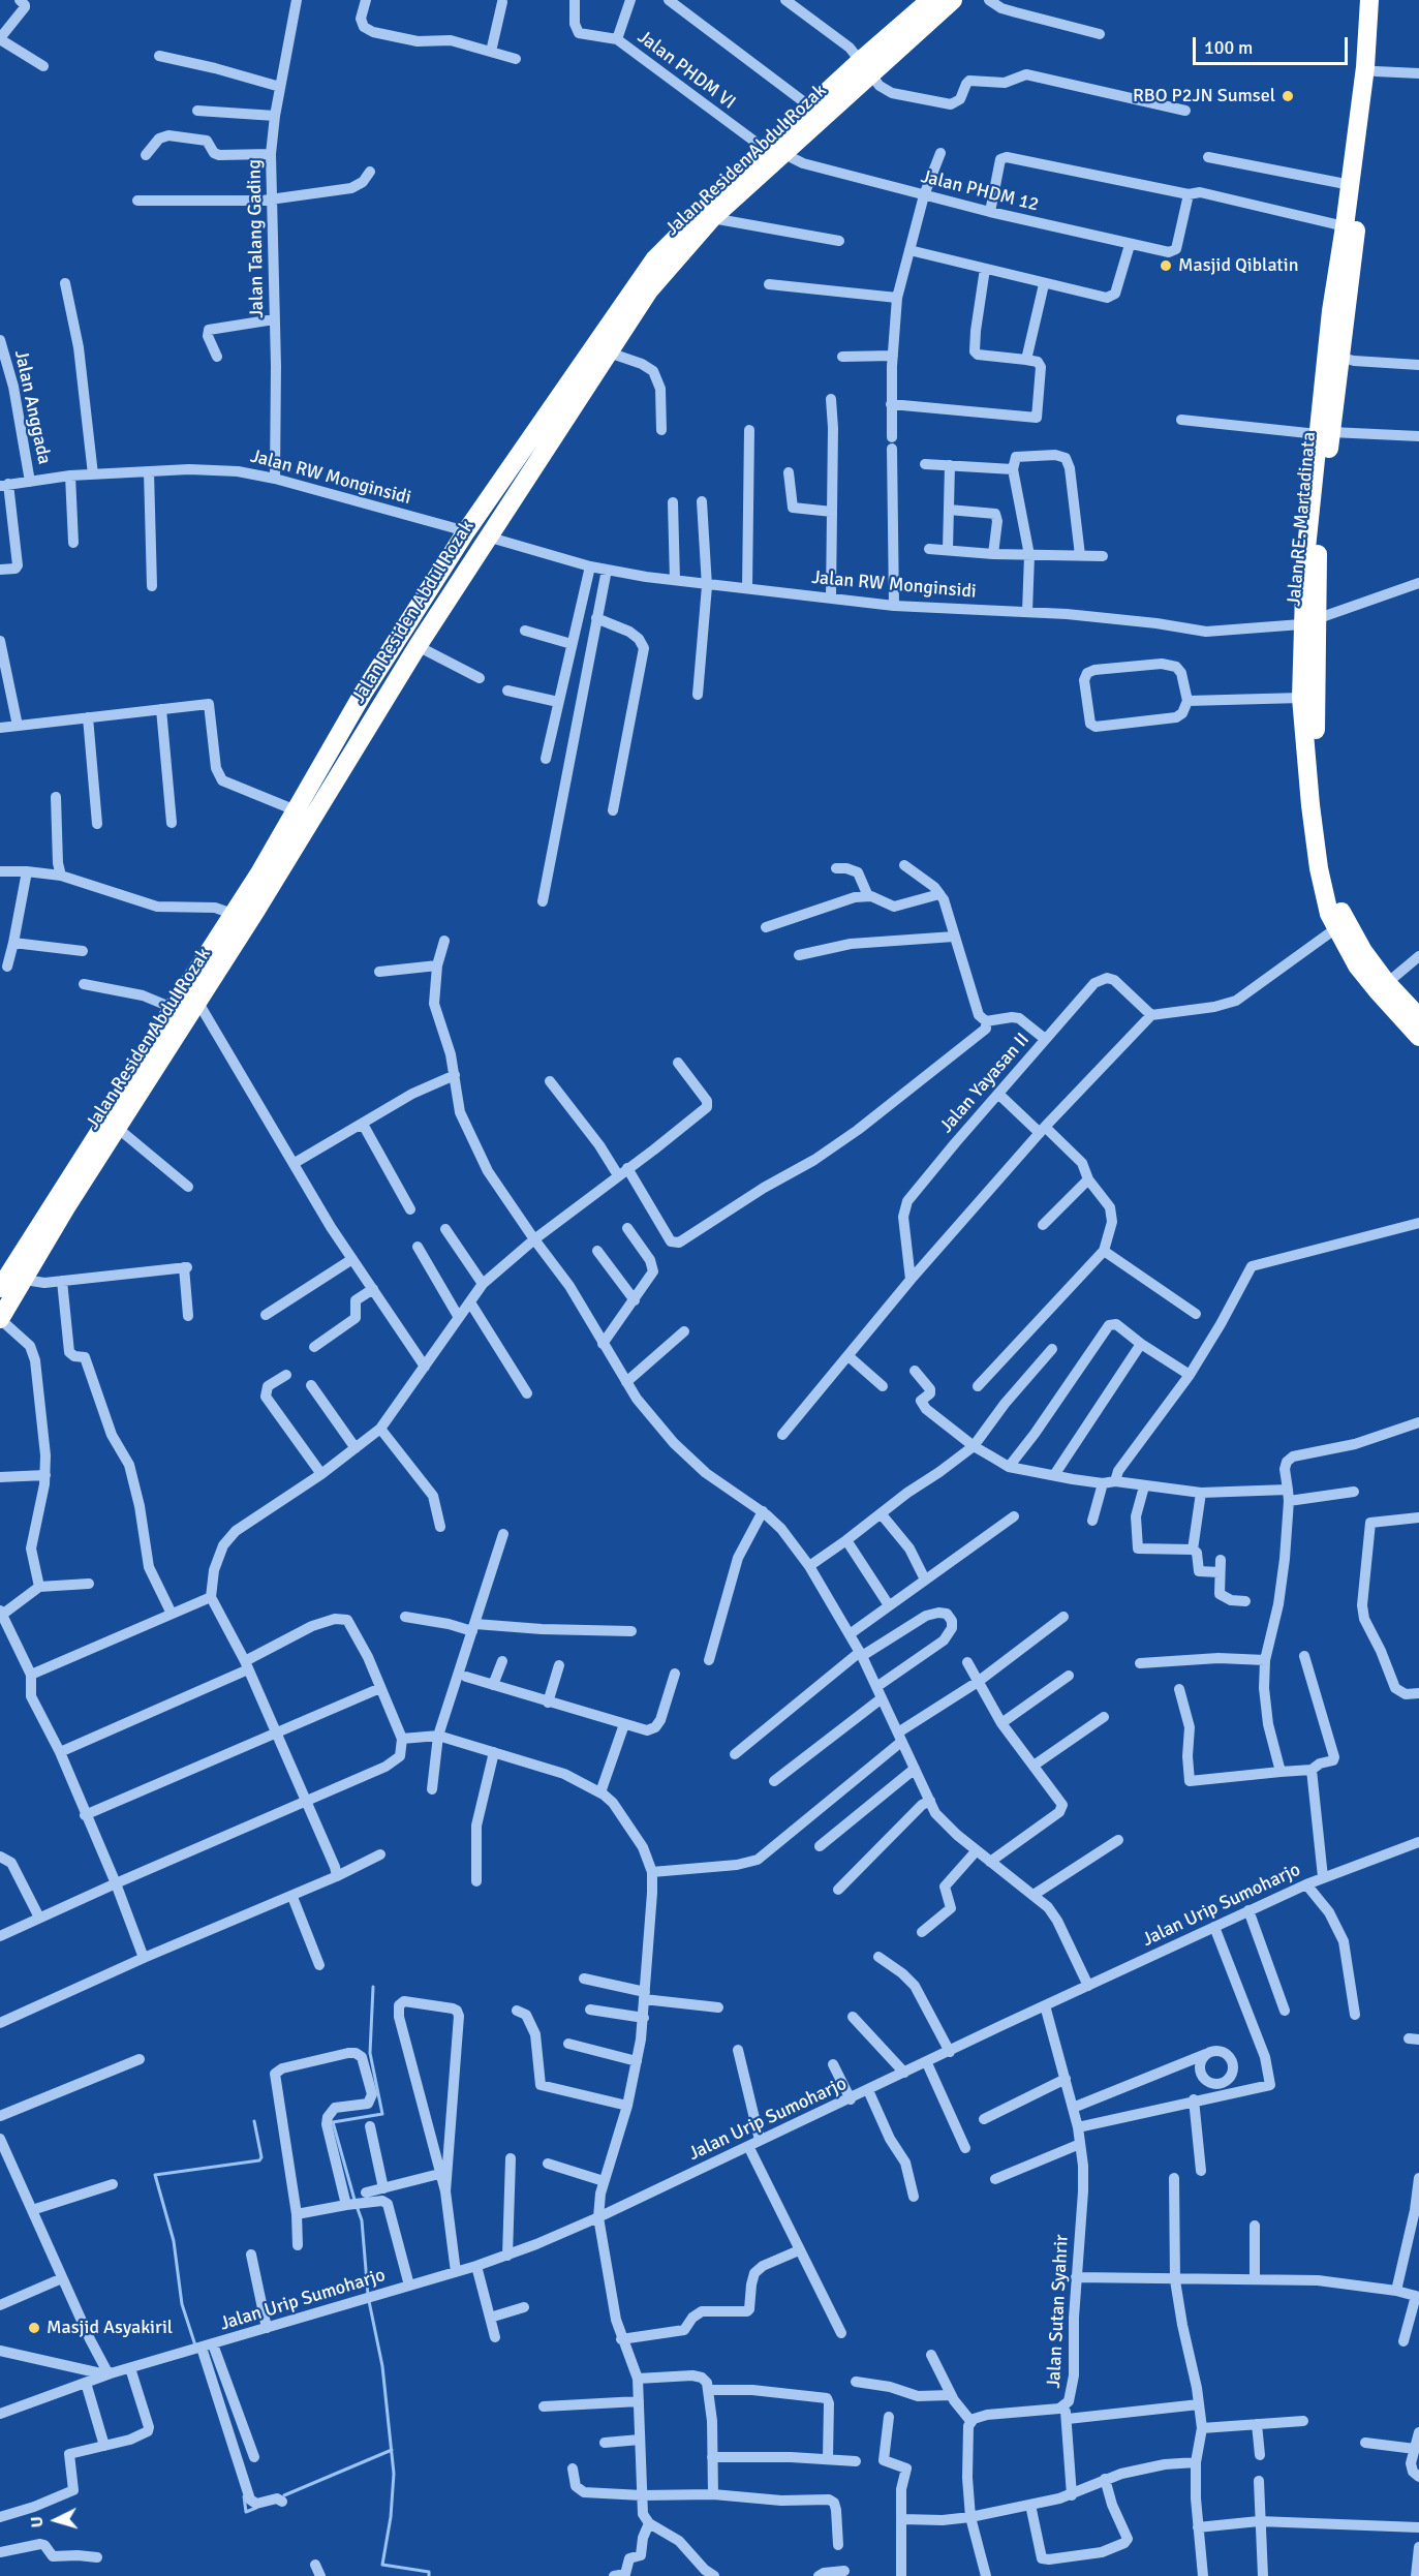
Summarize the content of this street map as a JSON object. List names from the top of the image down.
{
  "streets": {
    "highway": ["Jalan Residen Abdul Rozak", "Jalan RE. Martadinata"],
    "street": [
      "Jalan PHDM VI",
      "Jalan PHDM 12",
      "Jalan Talang Gading",
      "Jalan Anggada",
      "Jalan RW Monginsidi",
      "Jalan Yayasan II",
      "Jalan Urip Sumoharjo",
      "Jalan Sutan Syahrir"
    ]
  },
  "crossings": [
    ["Jalan PHDM VI", "Jalan Residen Abdul Rozak"],
    ["Jalan Residen Abdul Rozak", "Jalan PHDM 12"],
    ["Jalan Residen Abdul Rozak", "Jalan RW Monginsidi"],
    ["Jalan Talang Gading", "Jalan RW Monginsidi"],
    ["Jalan Anggada", "Jalan RW Monginsidi"],
    ["Jalan RW Monginsidi", "Jalan RE. Martadinata"],
    ["Jalan Urip Sumoharjo", "Jalan Sutan Syahrir"]
  ],
  "places": ["RBO P2JN Sumsel", "Masjid Qiblatin", "Masjid Asyakiril"],
  "scale_bar": "100 m",
  "north": "left"
}
